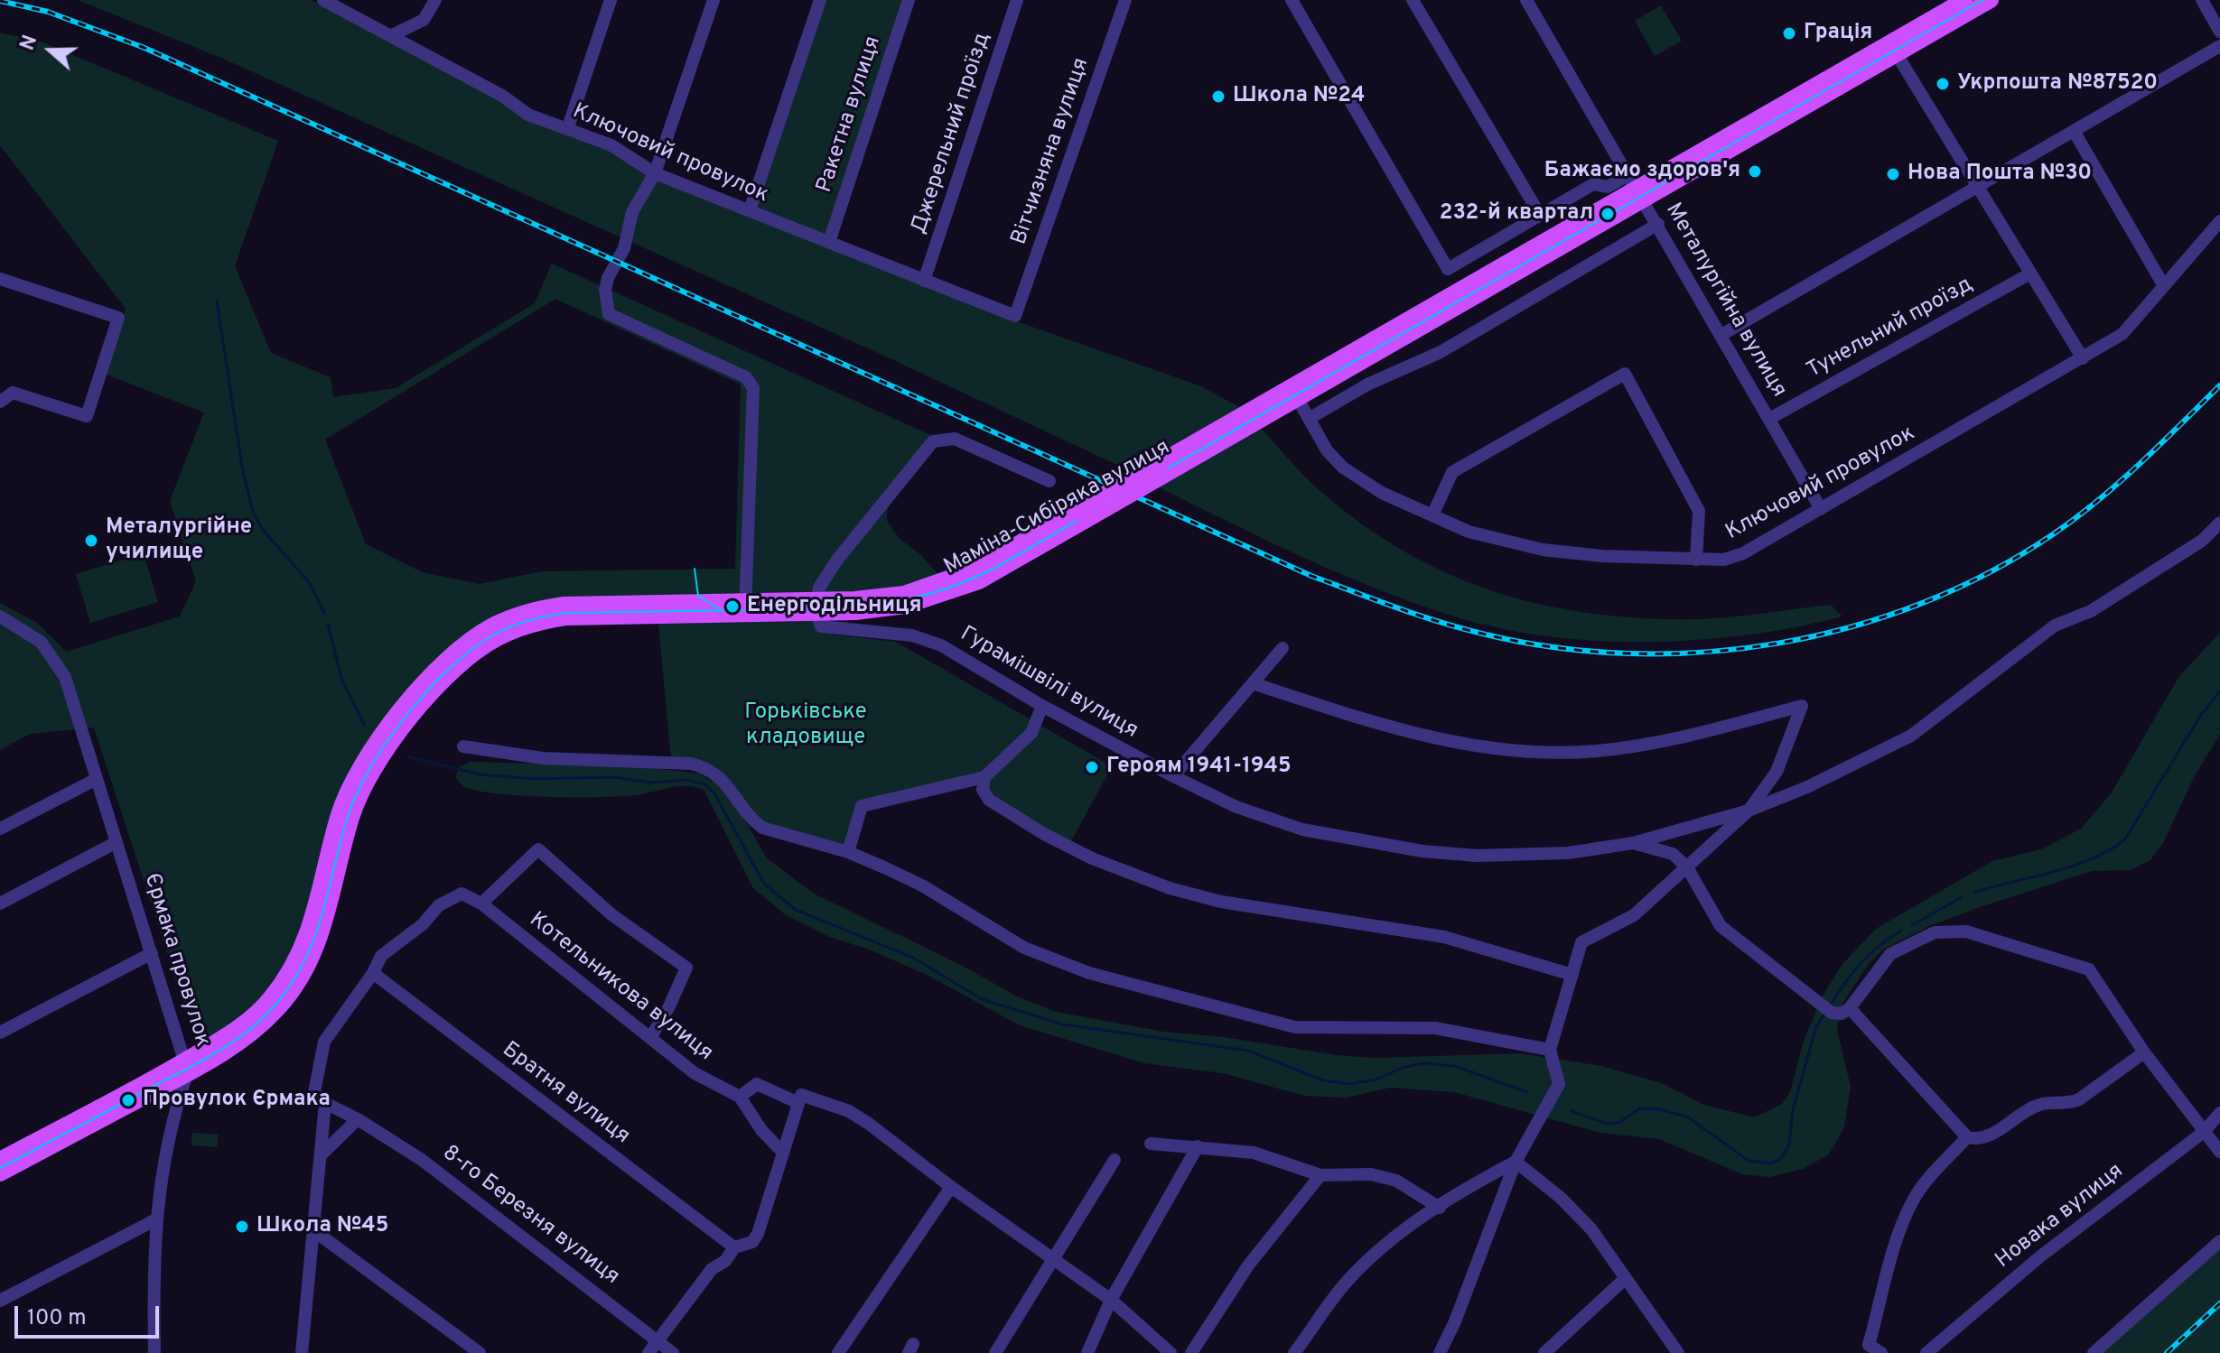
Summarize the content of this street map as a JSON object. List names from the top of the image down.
{
  "streets": {
    "main road": ["Маміна-Сибіряка вулиця"],
    "street": [
      "Ракетна вулиця",
      "Джерельний проїзд",
      "Вітчизняна вулиця",
      "Ключовий провулок",
      "Металургійна вулиця",
      "Тунельний проїзд",
      "Гурамішвілі вулиця",
      "Єрмака провулок",
      "Котельникова вулиця",
      "Братня вулиця",
      "8-го Березня вулиця",
      "Новака вулиця"
    ]
  },
  "crossings": [
    ["Ракетна вулиця", "Ключовий провулок"],
    ["Джерельний проїзд", "Ключовий провулок"],
    ["Вітчизняна вулиця", "Ключовий провулок"],
    ["Ключовий провулок", "Металургійна вулиця"],
    ["Ключовий провулок", "Маміна-Сибіряка вулиця"],
    ["Металургійна вулиця", "Тунельний проїзд"],
    ["Металургійна вулиця", "Маміна-Сибіряка вулиця"],
    ["Маміна-Сибіряка вулиця", "Гурамішвілі вулиця"],
    ["Маміна-Сибіряка вулиця", "Єрмака провулок"]
  ],
  "parks": ["Горьківське кладовище"],
  "places": [
    "Грація",
    "Укрпошта №87520",
    "Школа №24",
    "Бажаємо здоров'я",
    "Нова Пошта №30",
    "232-й квартал",
    "Металургійне училище",
    "Енергодільниця",
    "Героям 1941-1945",
    "Провулок Єрмака",
    "Школа №45"
  ],
  "scale_bar": "100 m",
  "north": "left"
}
